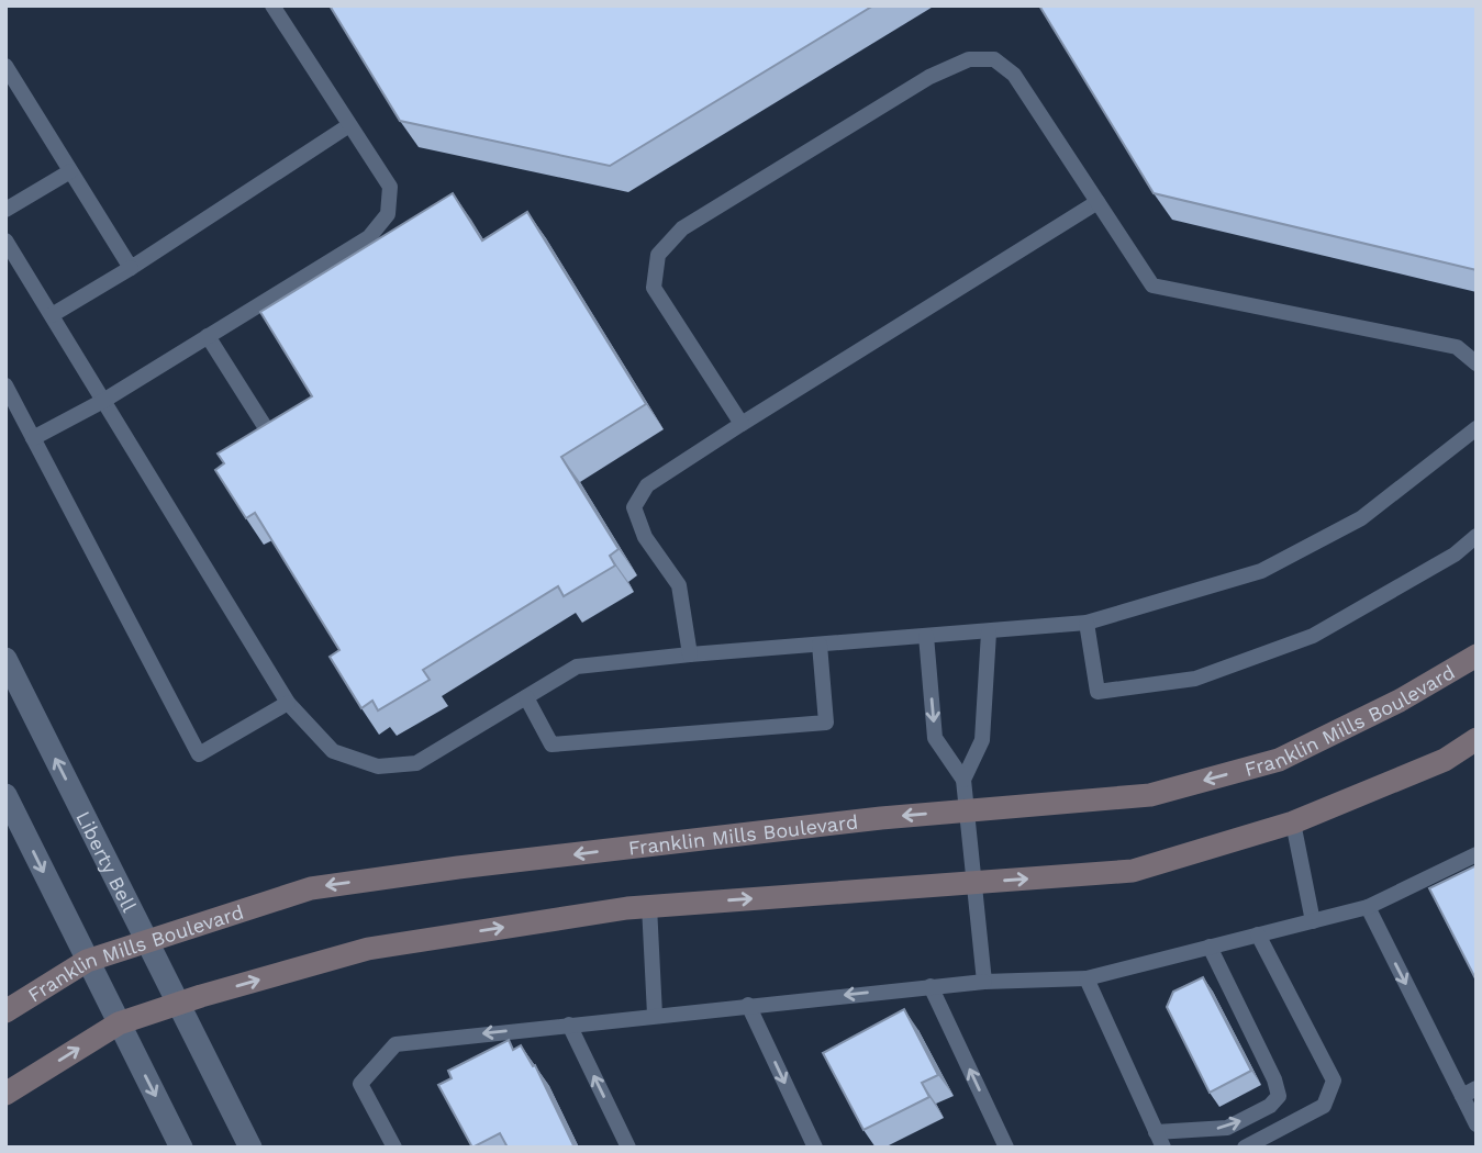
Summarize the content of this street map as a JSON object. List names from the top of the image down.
{
  "streets": {
    "street": ["Franklin Mills Boulevard", "Liberty Bell"]
  },
  "crossings": [
    ["Franklin Mills Boulevard", "Liberty Bell"]
  ]
}
